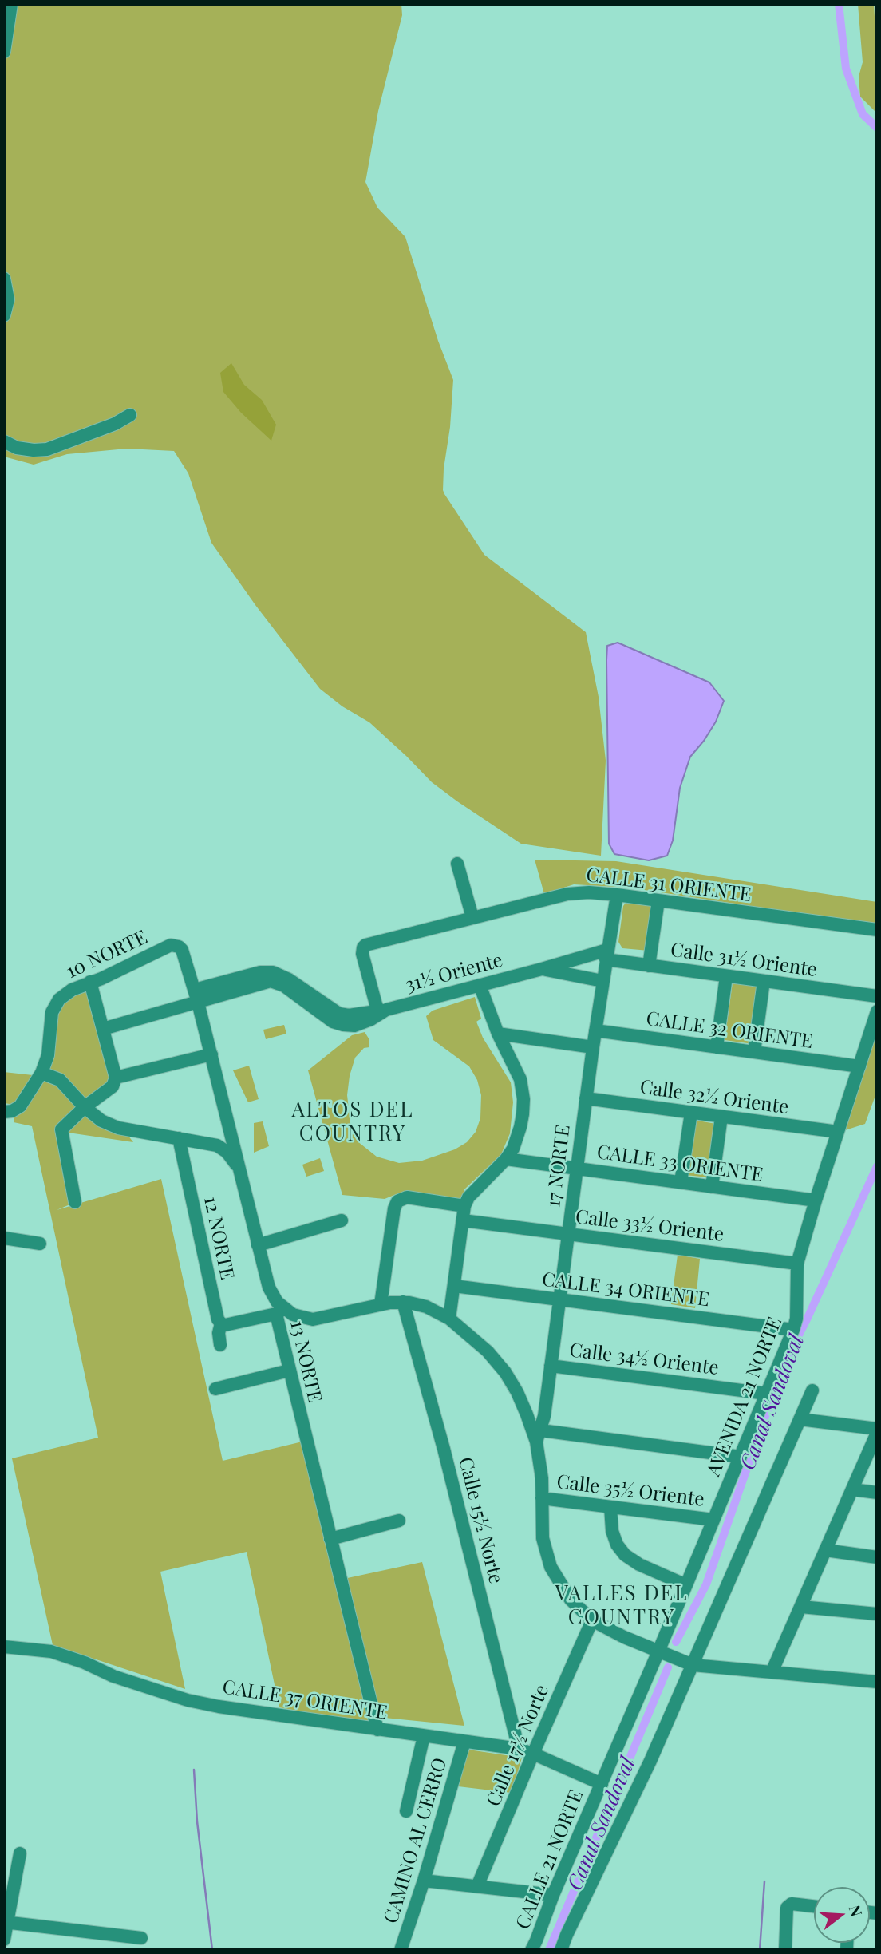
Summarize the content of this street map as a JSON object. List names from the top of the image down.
{
  "streets": {
    "street": [
      "CALLE 31 ORIENTE",
      "10 NORTE",
      "Calle 31½ Oriente",
      "31½ Oriente",
      "CALLE 32 ORIENTE",
      "Calle 32½ Oriente",
      "CALLE 33 ORIENTE",
      "17 NORTE",
      "Calle 33½ Oriente",
      "12 NORTE",
      "CALLE 34 ORIENTE",
      "Calle 34½ Oriente",
      "13 NORTE",
      "AVENIDA 21 NORTE",
      "Calle 35½ Oriente",
      "Calle 15½ Norte",
      "CALLE 37 ORIENTE",
      "Calle 17½ Norte",
      "CAMINO AL CERRO",
      "CALLE 21 NORTE"
    ]
  },
  "crossings": [
    ["CALLE 31 ORIENTE", "31½ Oriente"],
    ["CALLE 31 ORIENTE", "17 NORTE"],
    ["10 NORTE", "13 NORTE"],
    ["Calle 31½ Oriente", "31½ Oriente"],
    ["Calle 31½ Oriente", "17 NORTE"],
    ["31½ Oriente", "17 NORTE"],
    ["31½ Oriente", "13 NORTE"],
    ["CALLE 32 ORIENTE", "17 NORTE"],
    ["CALLE 32 ORIENTE", "AVENIDA 21 NORTE"],
    ["Calle 32½ Oriente", "17 NORTE"],
    ["Calle 32½ Oriente", "AVENIDA 21 NORTE"],
    ["CALLE 33 ORIENTE", "17 NORTE"],
    ["CALLE 33 ORIENTE", "AVENIDA 21 NORTE"],
    ["17 NORTE", "Calle 33½ Oriente"],
    ["17 NORTE", "CALLE 34 ORIENTE"],
    ["17 NORTE", "Calle 34½ Oriente"],
    ["Calle 33½ Oriente", "AVENIDA 21 NORTE"],
    ["CALLE 34 ORIENTE", "AVENIDA 21 NORTE"],
    ["Calle 34½ Oriente", "AVENIDA 21 NORTE"],
    ["13 NORTE", "CALLE 37 ORIENTE"],
    ["AVENIDA 21 NORTE", "Calle 35½ Oriente"],
    ["AVENIDA 21 NORTE", "CALLE 37 ORIENTE"],
    ["AVENIDA 21 NORTE", "CALLE 21 NORTE"],
    ["Calle 15½ Norte", "CALLE 37 ORIENTE"],
    ["CALLE 37 ORIENTE", "Calle 17½ Norte"],
    ["CALLE 37 ORIENTE", "CAMINO AL CERRO"],
    ["CALLE 37 ORIENTE", "CALLE 21 NORTE"]
  ],
  "districts": ["ALTOS DEL COUNTRY", "VALLES DEL COUNTRY"],
  "water": ["Canal Sandoval"],
  "north": "right"
}
